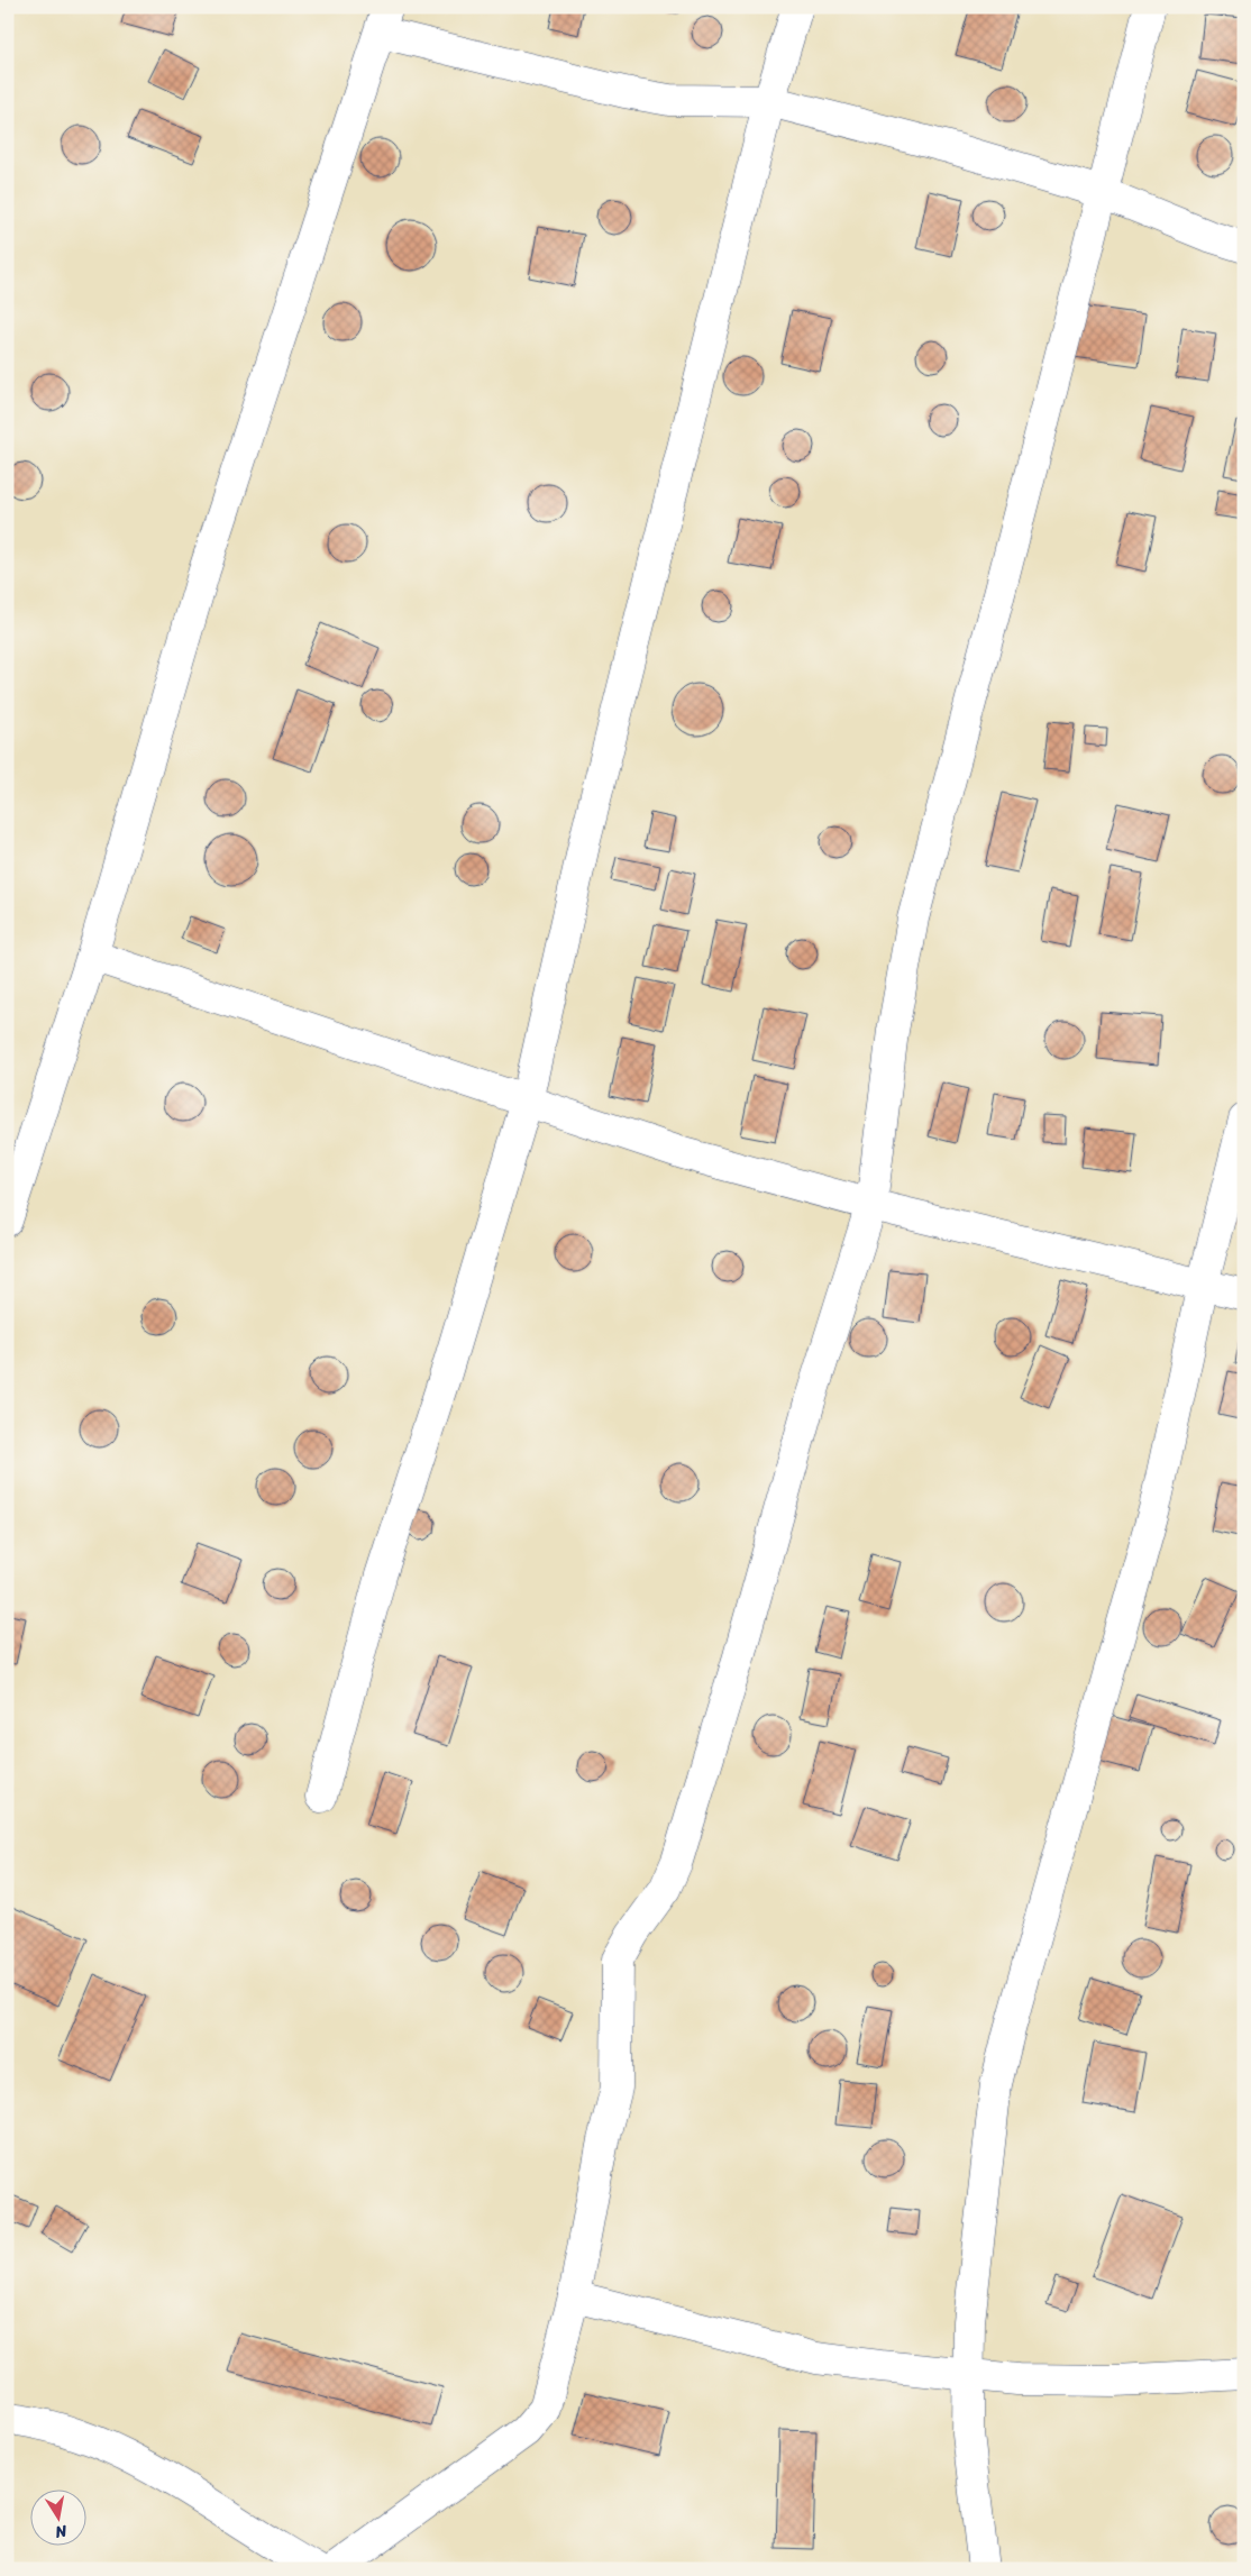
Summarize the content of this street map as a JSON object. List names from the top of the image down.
{
  "north": "bottom"
}
